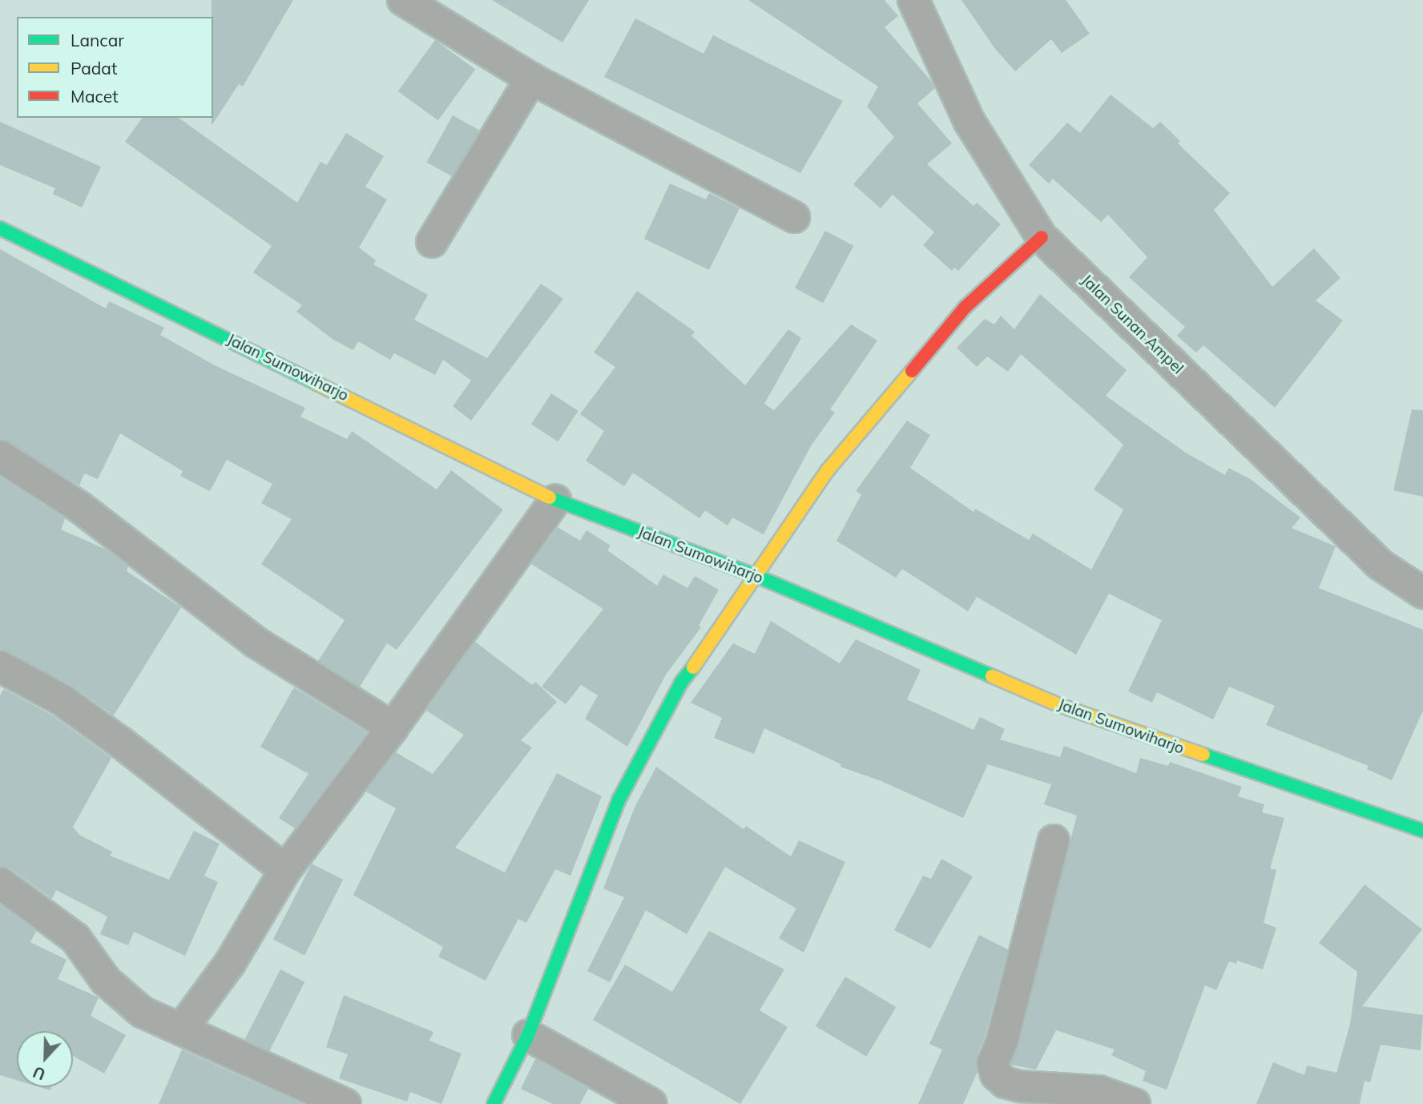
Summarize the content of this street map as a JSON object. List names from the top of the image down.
{
  "streets": {
    "street": ["Jalan Sunan Ampel", "Jalan Sumowiharjo"]
  },
  "legend": ["Lancar", "Padat", "Macet"],
  "north": "bottom"
}
